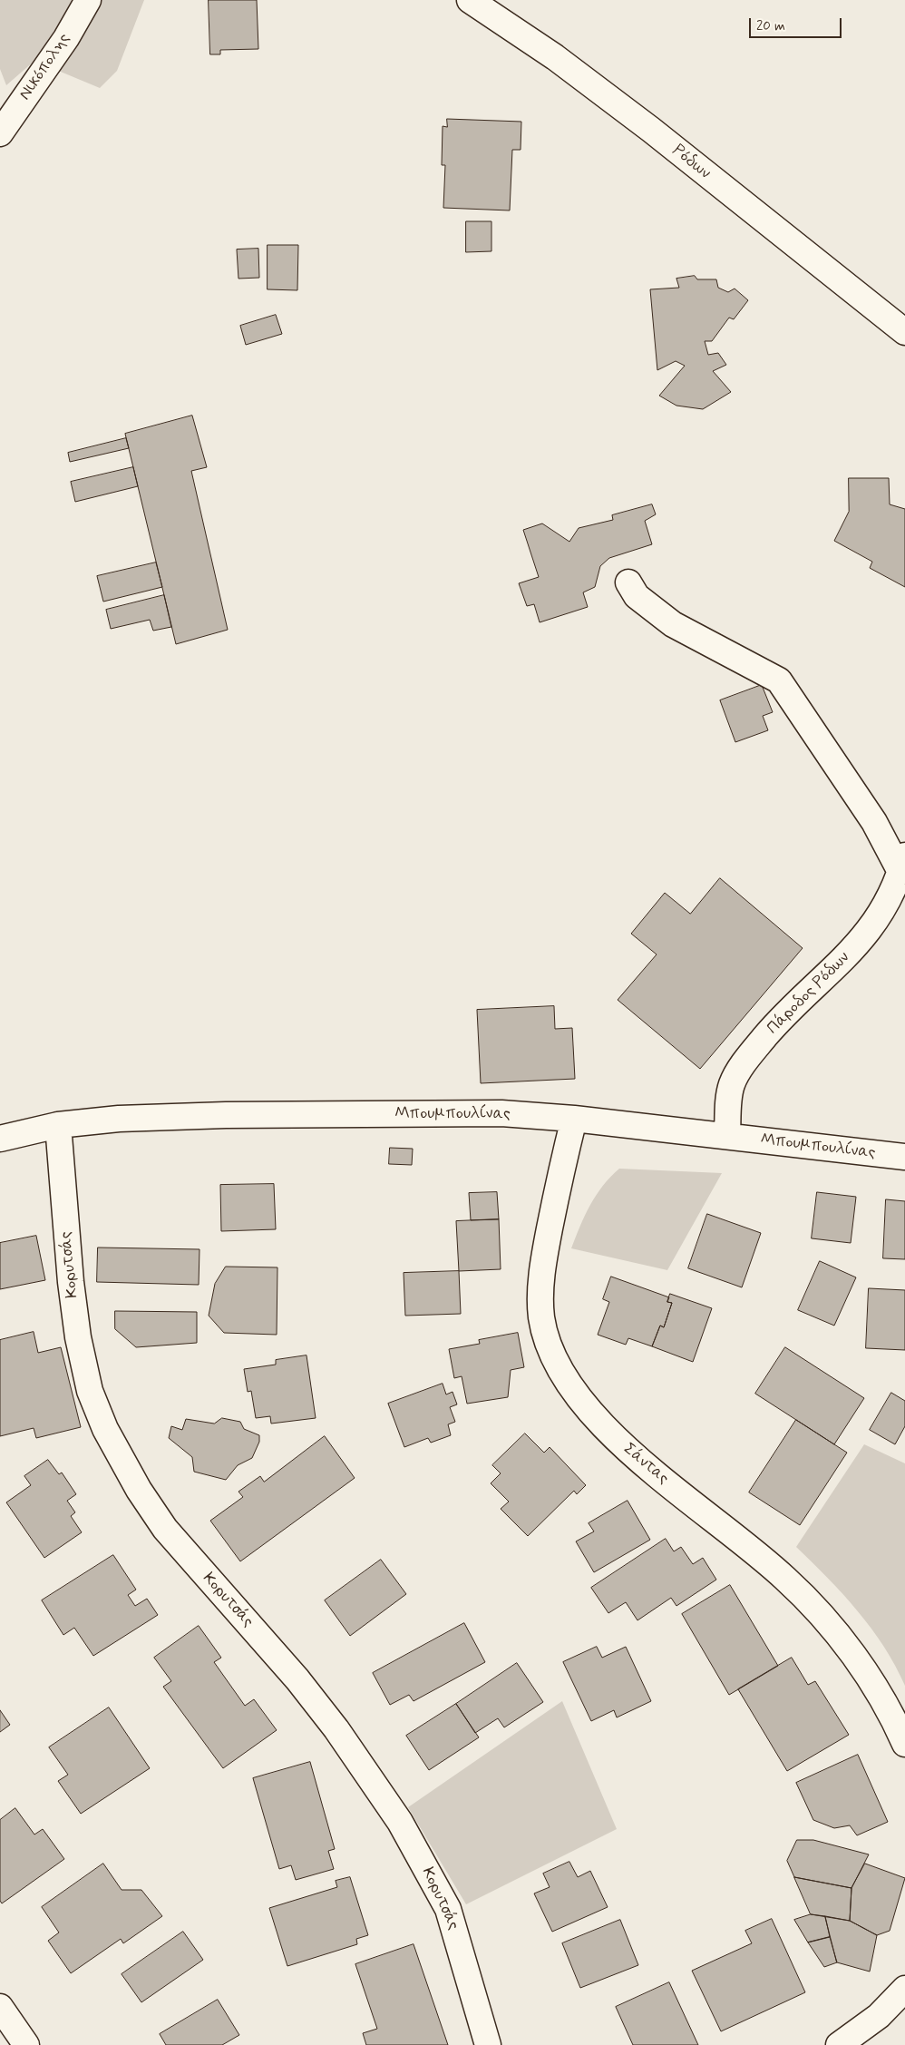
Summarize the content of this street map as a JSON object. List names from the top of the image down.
{
  "streets": {
    "street": [
      "Νικόπολης",
      "Ρόδων",
      "Πάροδος Ρόδων",
      "Μπουμπουλίνας",
      "Κορυτσάς",
      "Σάντας"
    ]
  },
  "crossings": [
    ["Πάροδος Ρόδων", "Μπουμπουλίνας"],
    ["Μπουμπουλίνας", "Κορυτσάς"],
    ["Μπουμπουλίνας", "Σάντας"]
  ],
  "scale_bar": "20 m"
}
